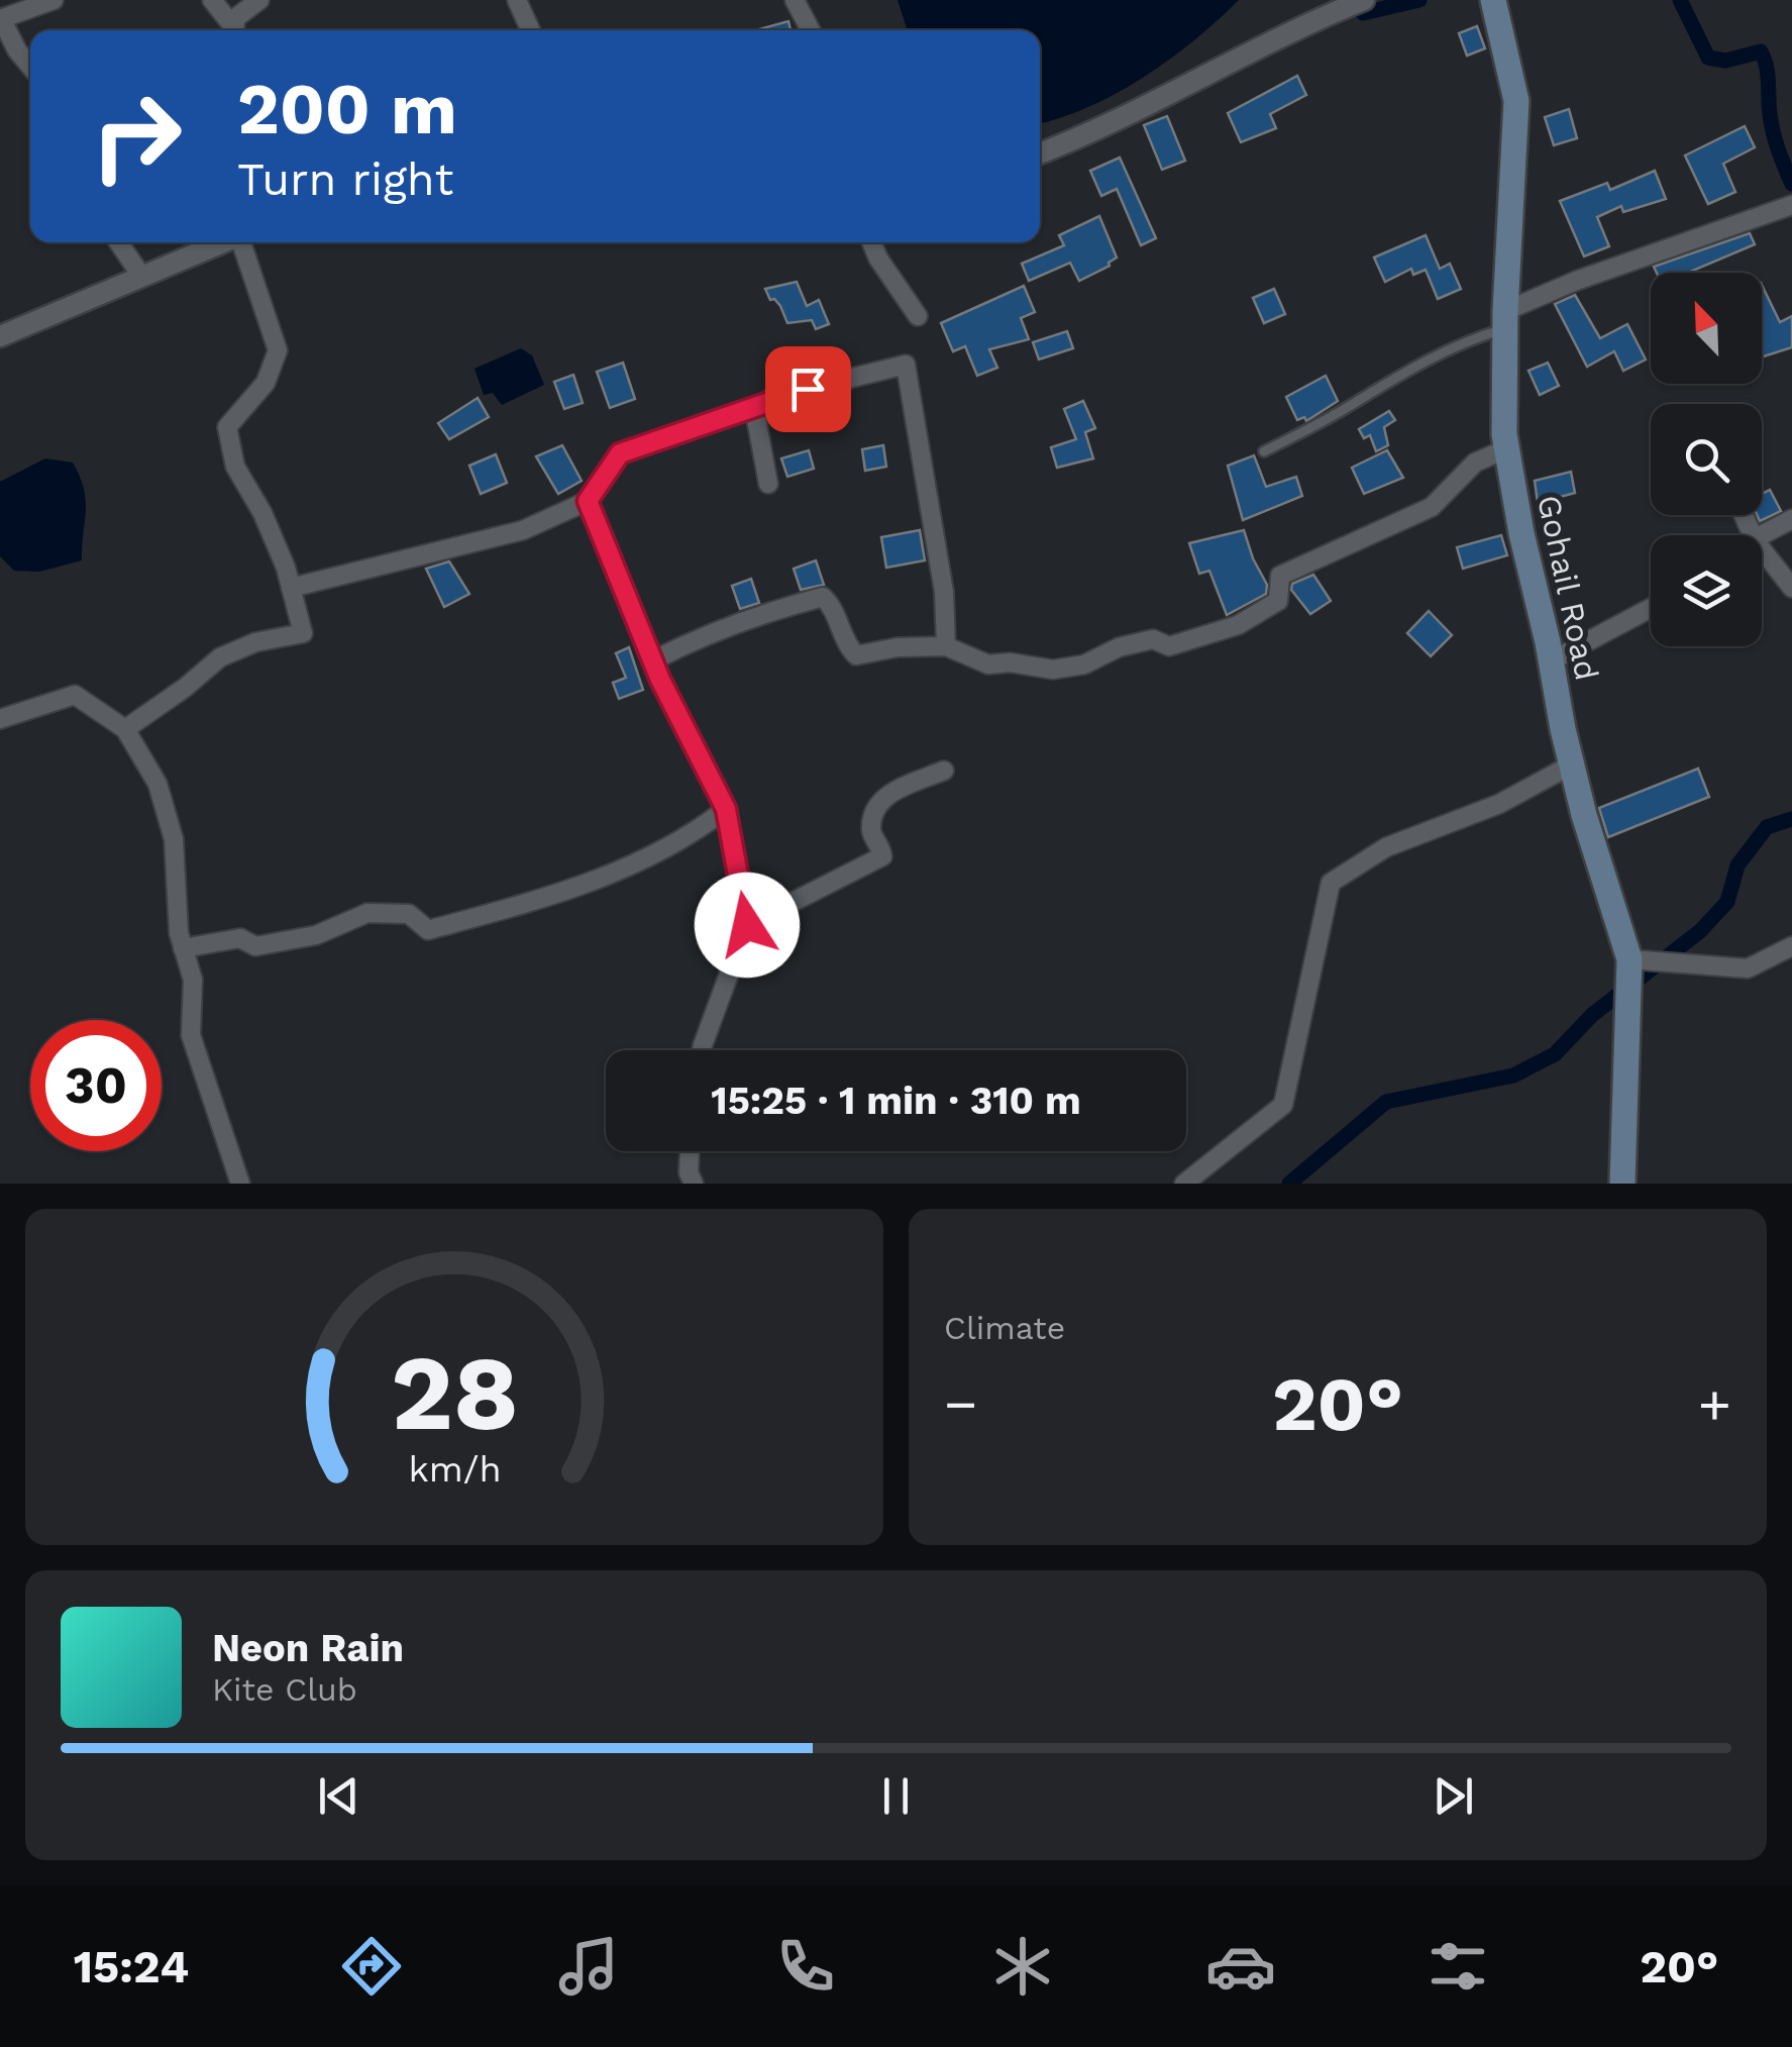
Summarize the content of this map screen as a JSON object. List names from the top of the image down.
{
  "streets": {
    "main road": ["Gohail Road"]
  },
  "north": "top left",
  "page": {
    "turn": ["200 m", "Turn right"],
    "limit": "30",
    "trip": "15:25 · 1 min · 310 m",
    "tile": "Climate",
    "heat": ["−", "20°", "+"],
    "song": ["Neon Rain", "Kite Club"],
    "tabs": ["15:24", "20°"],
    "gauge": ["28", "km/h"]
  }
}
